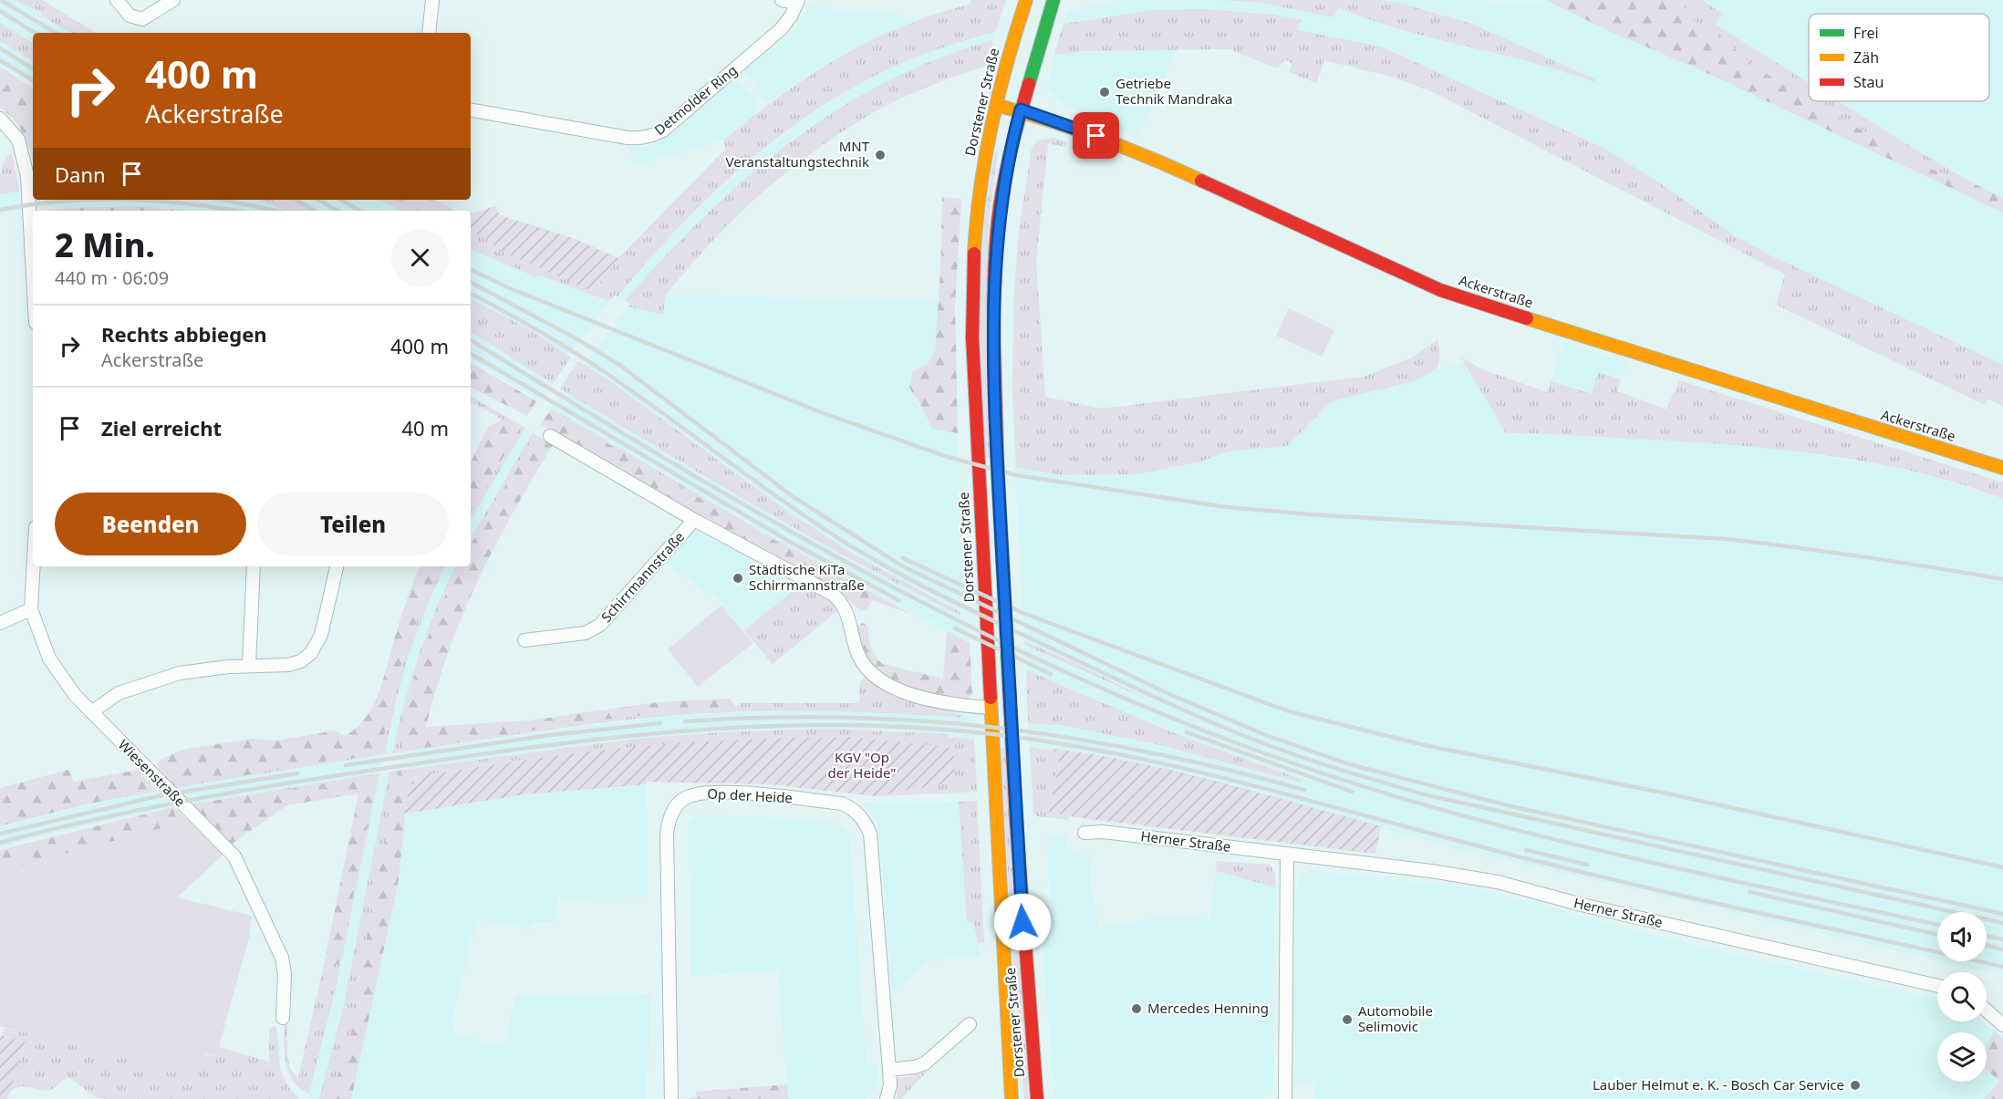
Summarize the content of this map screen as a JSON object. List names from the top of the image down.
{
  "streets": {
    "main road": ["Dorstener Straße", "Ackerstraße"],
    "street": [
      "Detmolder Ring",
      "Schirrmannstraße",
      "Wiesenstraße",
      "Op der Heide",
      "Herner Straße"
    ]
  },
  "crossings": [
    ["Dorstener Straße", "Ackerstraße"],
    ["Dorstener Straße", "Schirrmannstraße"]
  ],
  "parks": ["KGV \"Op der Heide\""],
  "places": [
    "Getriebe Technik Mandraka",
    "MNT Veranstaltungstechnik",
    "Städtische KiTa Schirrmannstraße",
    "Mercedes Henning",
    "Automobile Selimovic",
    "Lauber Helmut e. K. - Bosch Car Service"
  ],
  "legend": ["Frei", "Zäh", "Stau"],
  "page": {
    "turn": ["400 m", "Ackerstraße"],
    "then": "Dann",
    "heading": ["2 Min.", "440 m · 06:09"],
    "list": [
      {
        "name": "Rechts abbiegen",
        "note": "Ackerstraße",
        "value": "400 m"
      },
      {
        "name": "Ziel erreicht",
        "value": "40 m"
      }
    ],
    "buttons": ["Beenden", "Teilen"]
  }
}
